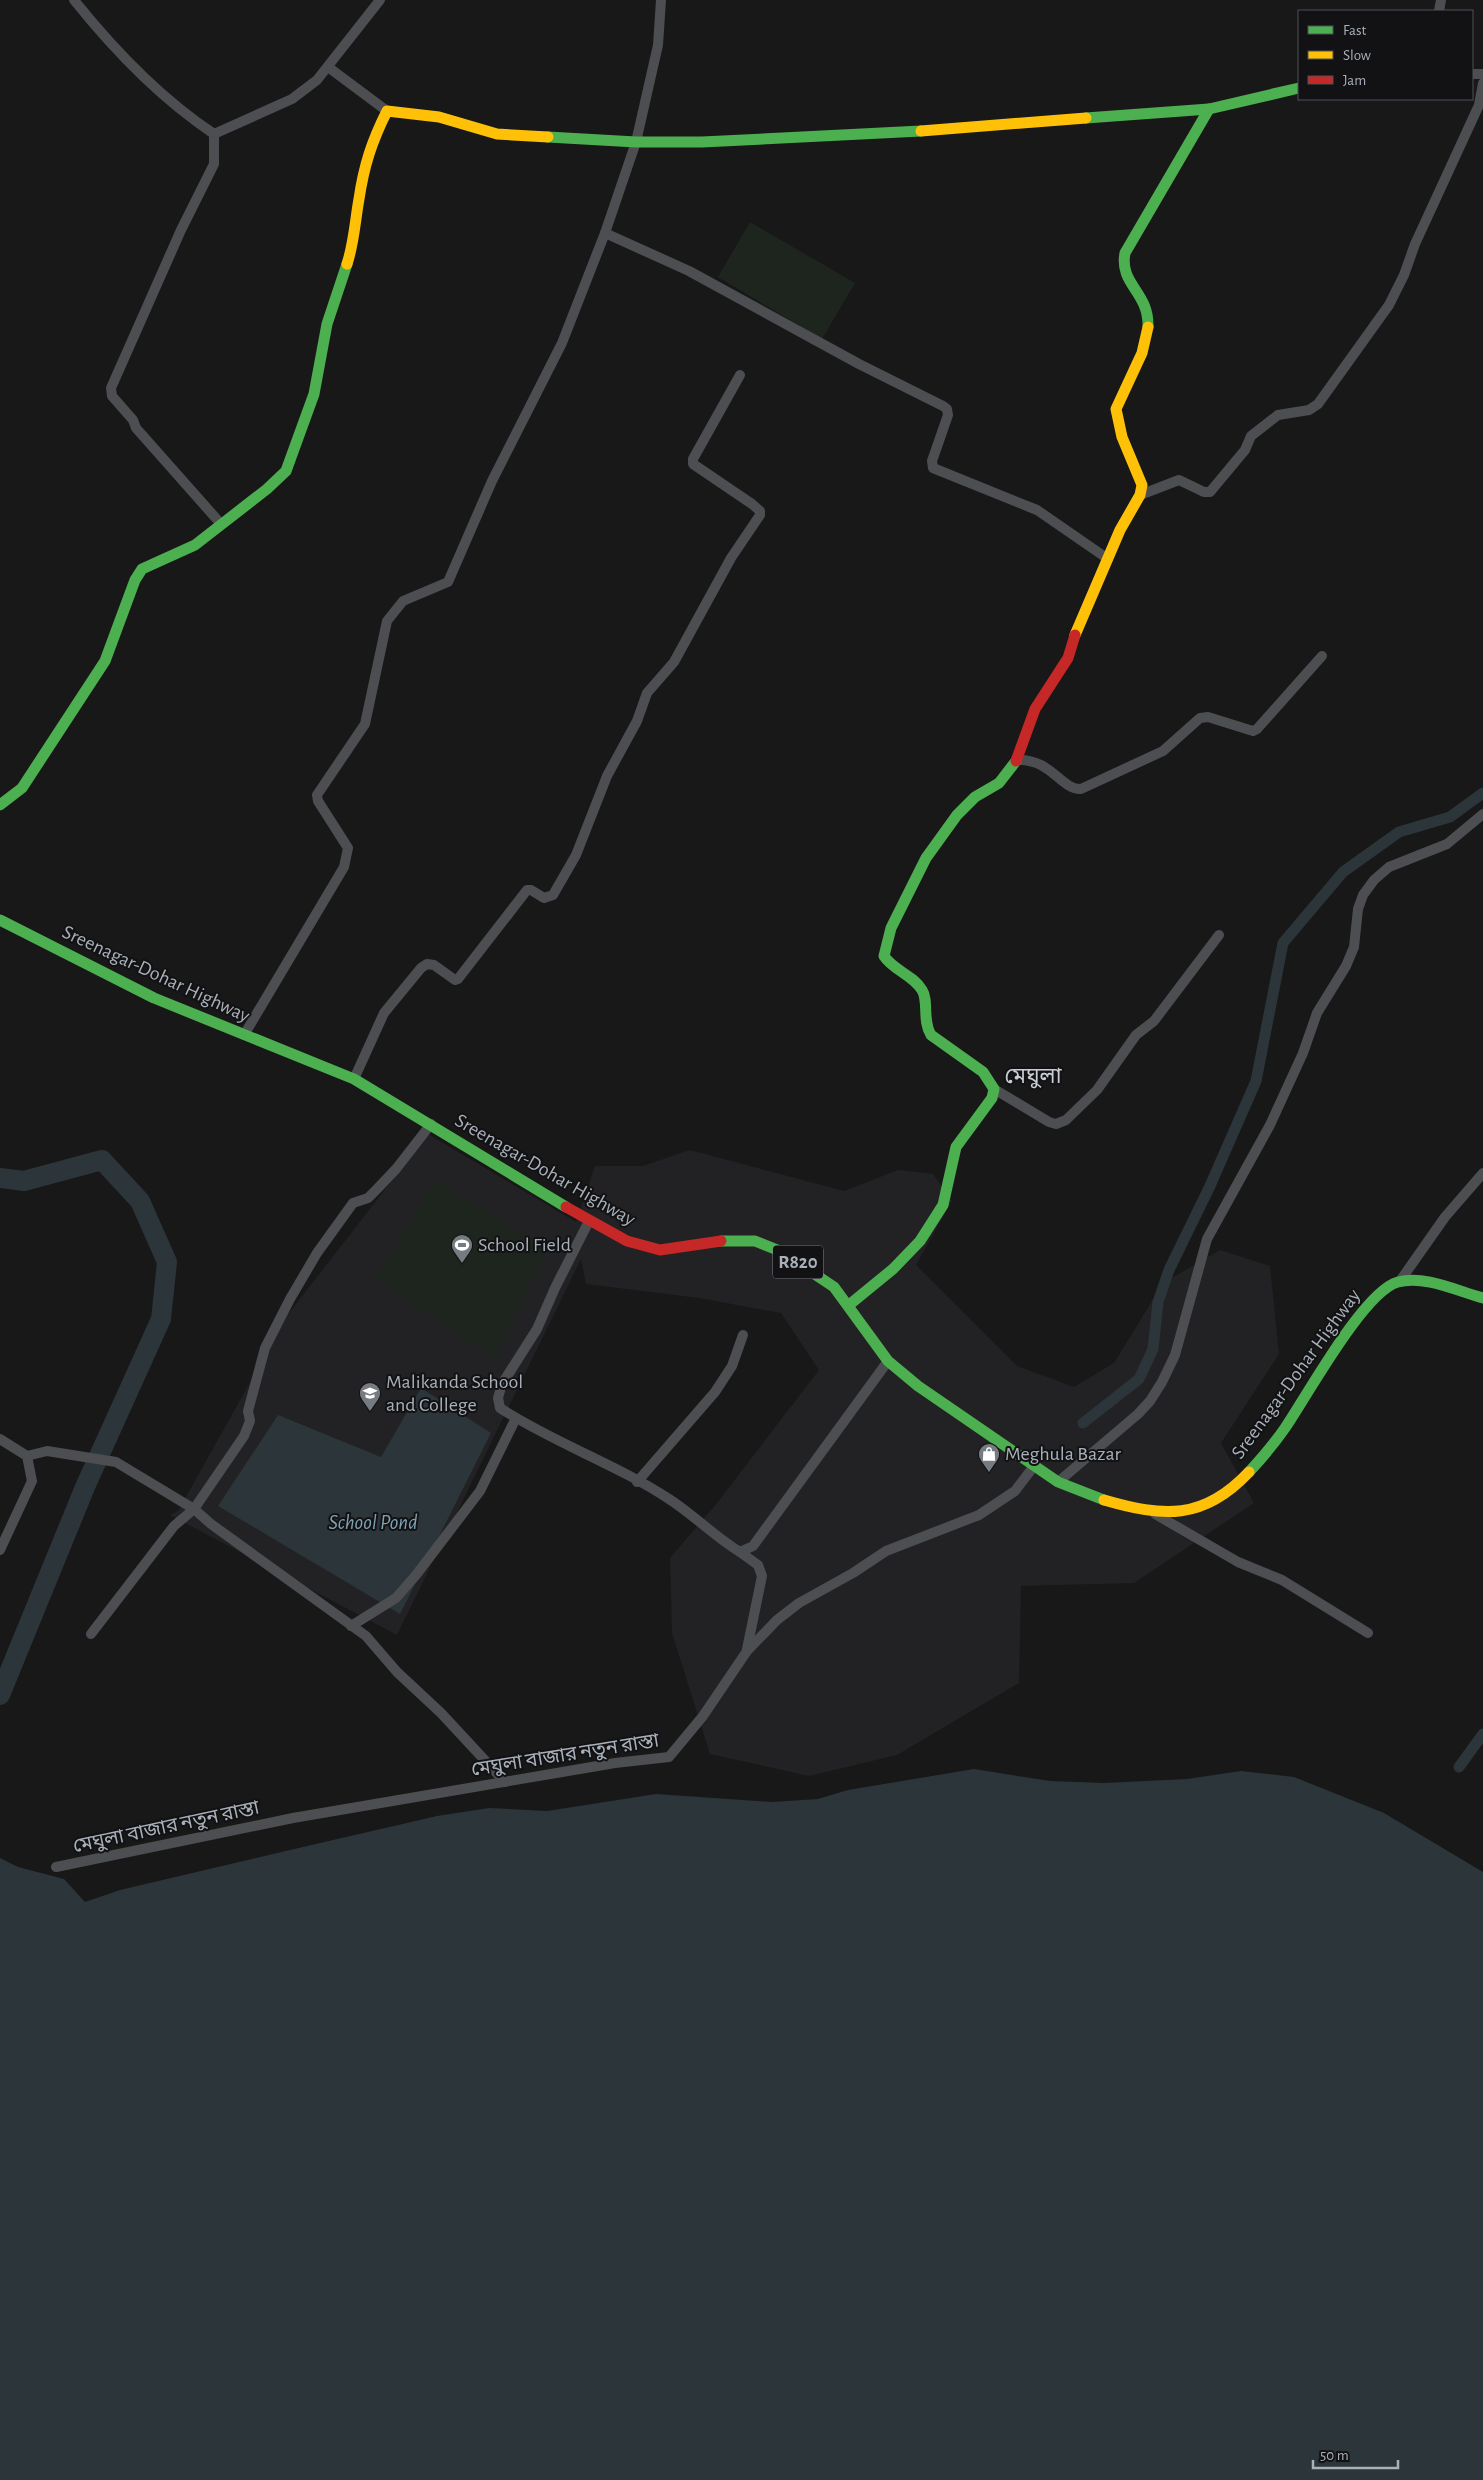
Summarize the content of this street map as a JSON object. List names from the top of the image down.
{
  "streets": {
    "street": ["Sreenagar-Dohar Highway", "R820", "মেঘুলা বাজার নতুন রাস্তা"]
  },
  "crossings": [
    ["Sreenagar-Dohar Highway", "মেঘুলা বাজার নতুন রাস্তা"]
  ],
  "districts": ["মেঘুলা"],
  "water": ["School Pond"],
  "places": {
    "sports": ["School Field"],
    "school or university": ["Malikanda School and College"],
    "shop": ["Meghula Bazar"]
  },
  "legend": ["Fast", "Slow", "Jam"],
  "scale_bar": "50 m"
}
